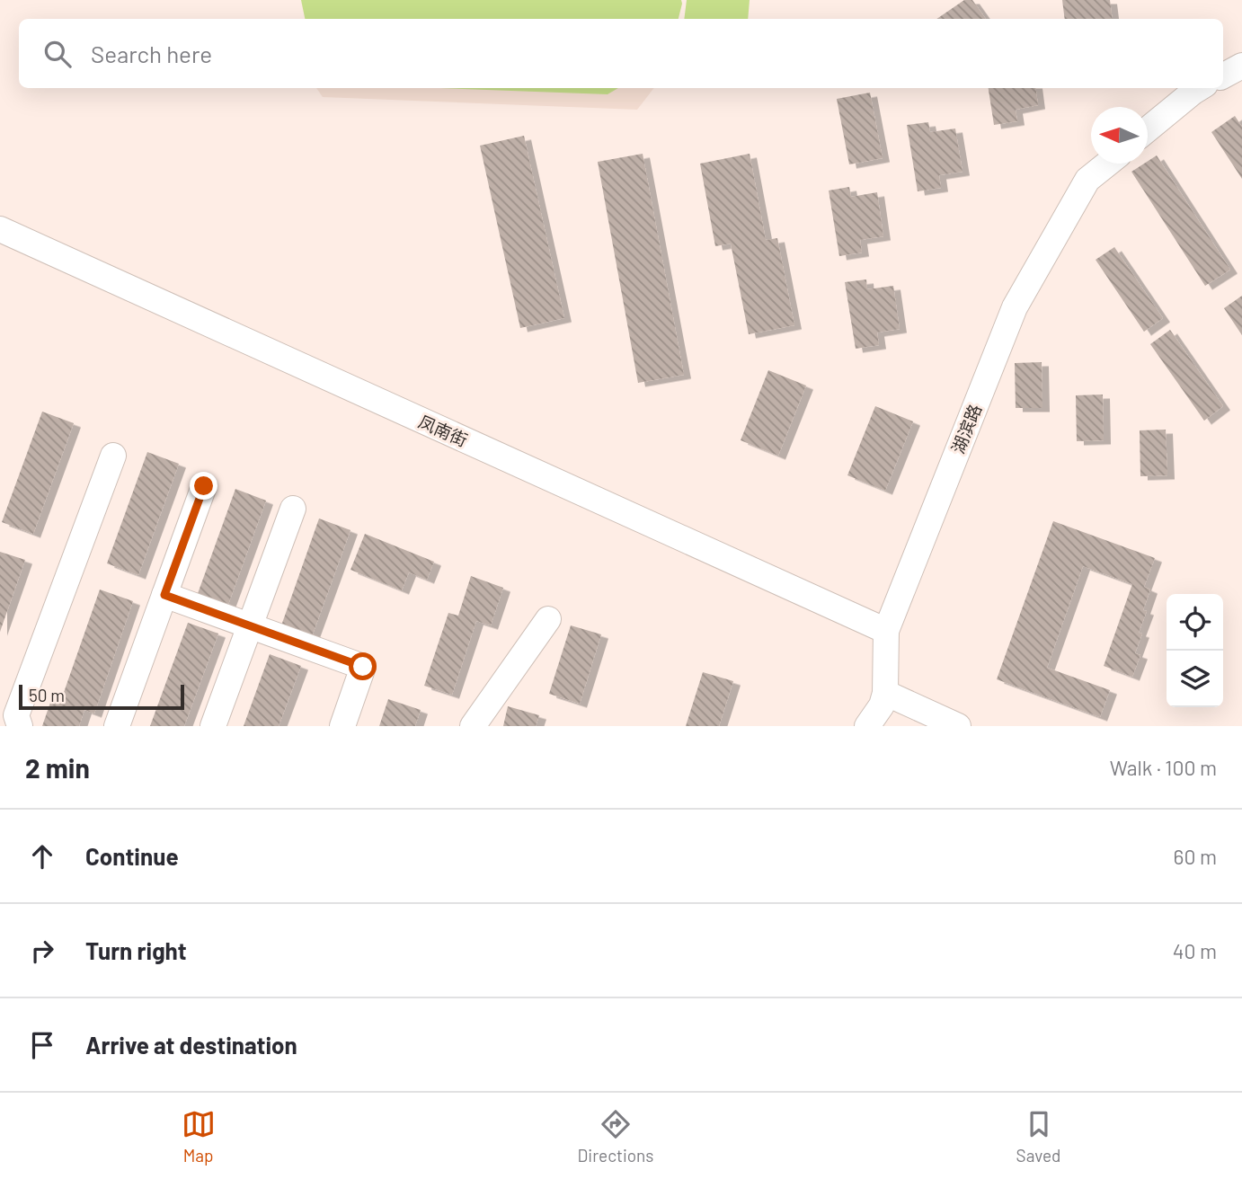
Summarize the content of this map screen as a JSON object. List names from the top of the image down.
{
  "streets": {
    "street": ["湖滨路", "凤南街"]
  },
  "crossings": [
    ["湖滨路", "凤南街"]
  ],
  "scale_bar": "50 m",
  "north": "left",
  "page": {
    "search": "Search here",
    "scale": "50 m",
    "heading": ["2 min", "Walk · 100 m"],
    "list": [
      ["Continue", "60 m"],
      ["Turn right", "40 m"],
      "Arrive at destination"
    ],
    "nav": ["Map", "Directions", "Saved"]
  }
}
